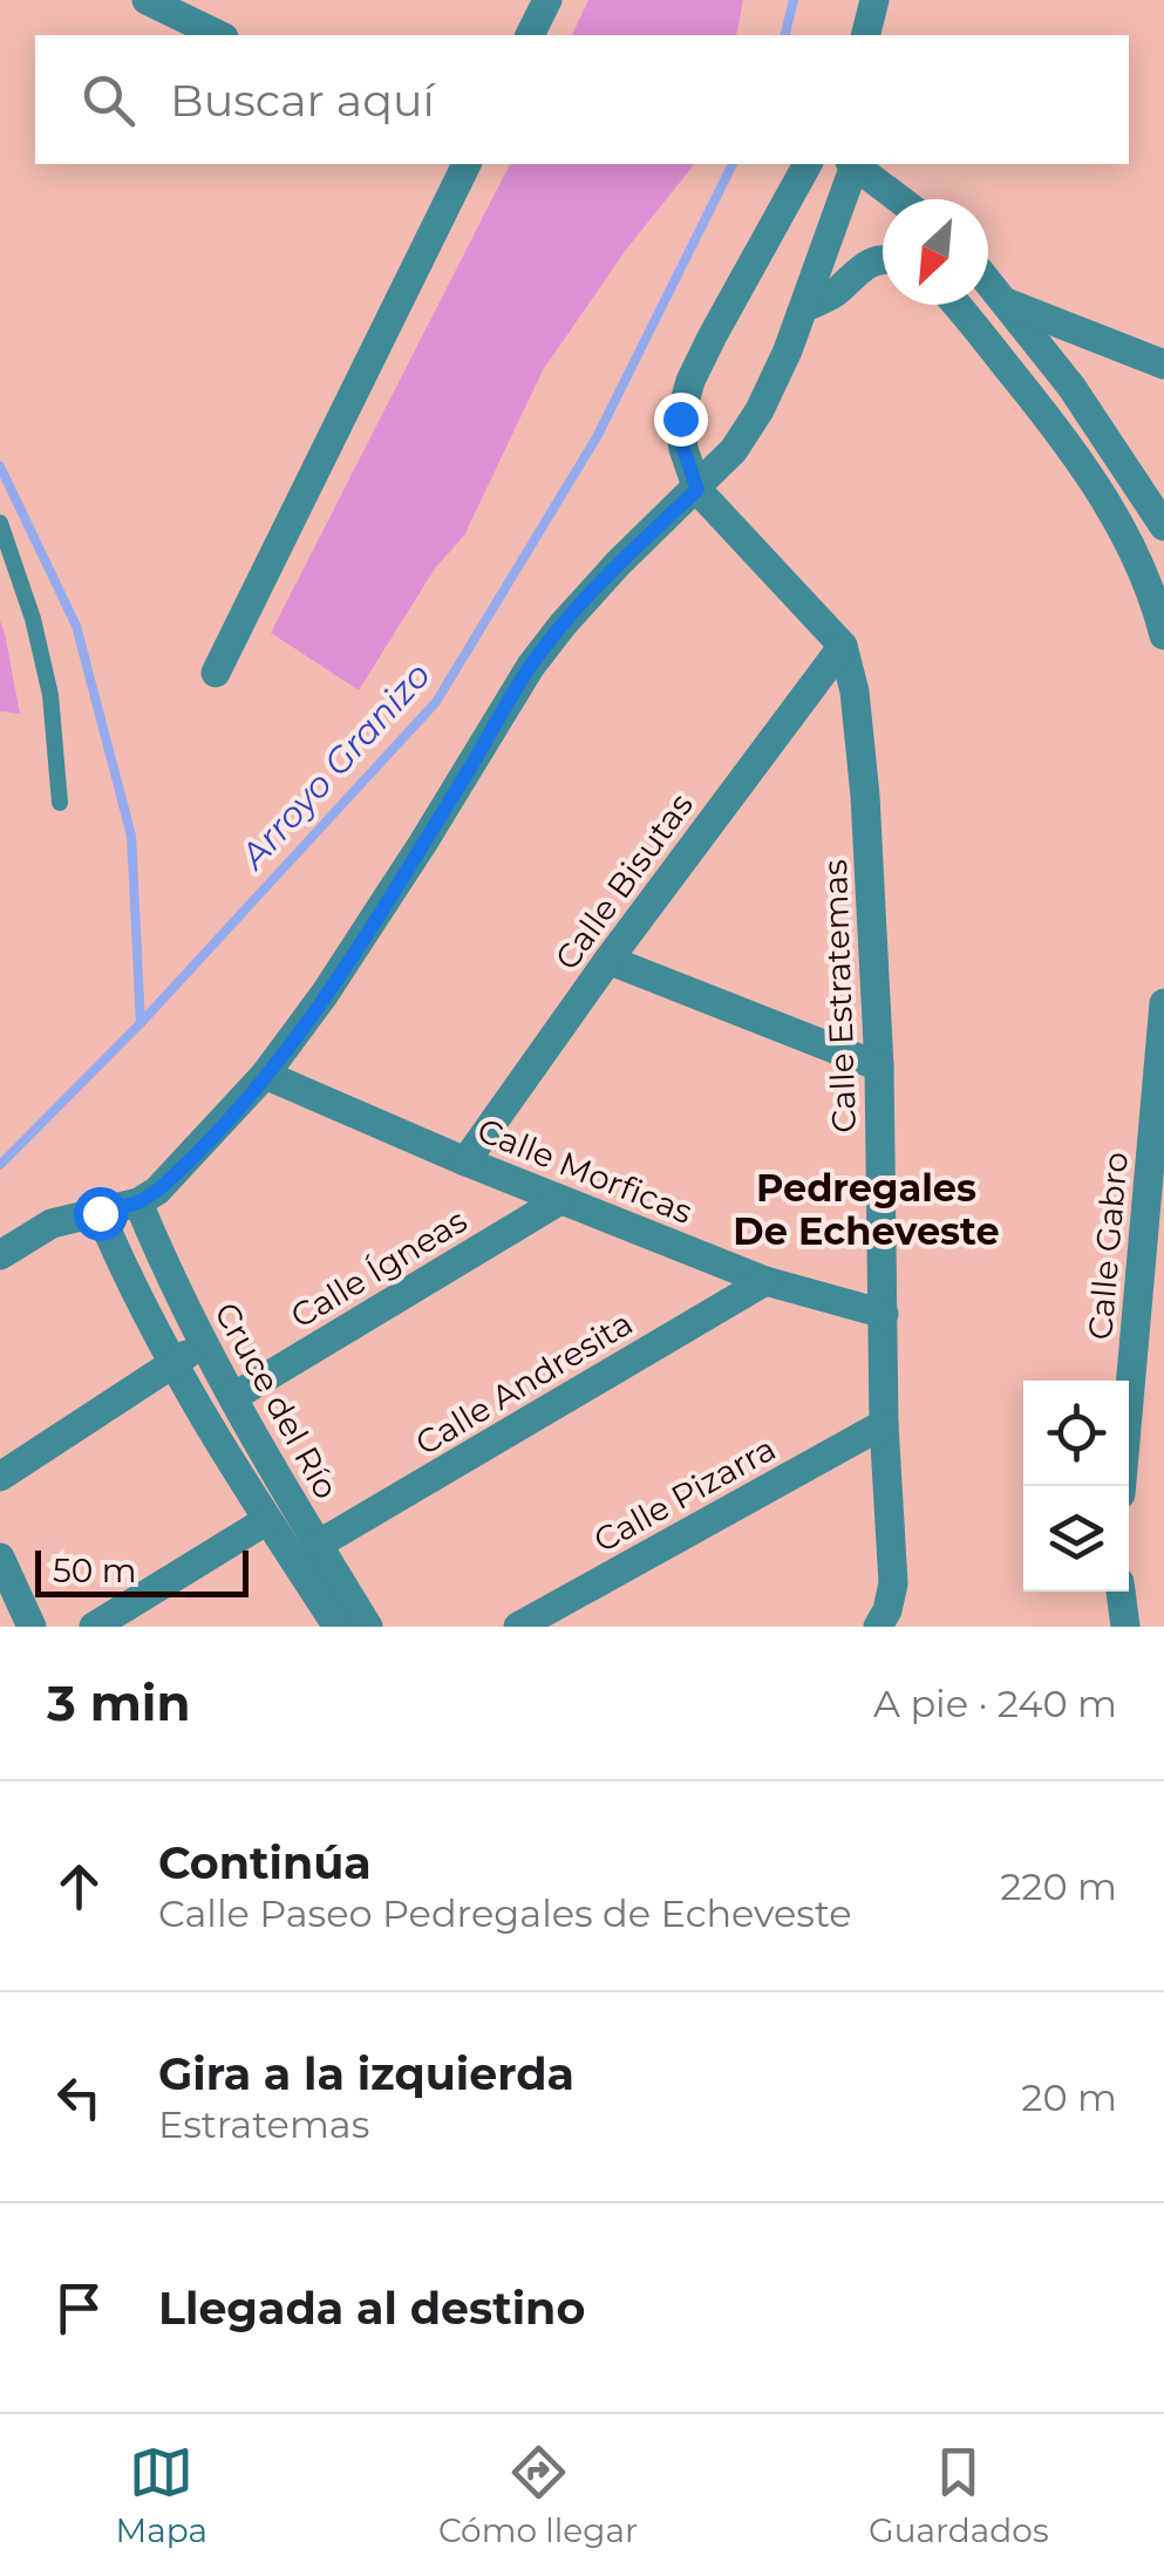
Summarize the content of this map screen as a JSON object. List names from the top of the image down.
{
  "streets": {
    "street": [
      "Calle Bisutas",
      "Calle Estratemas",
      "Calle Morficas",
      "Calle Gabro",
      "Calle Ígneas",
      "Calle Andresita",
      "Cruce del Río",
      "Calle Pizarra"
    ]
  },
  "crossings": [
    ["Calle Bisutas", "Calle Estratemas"],
    ["Calle Bisutas", "Calle Morficas"],
    ["Calle Estratemas", "Calle Morficas"],
    ["Calle Estratemas", "Calle Pizarra"],
    ["Calle Morficas", "Calle Ígneas"],
    ["Calle Morficas", "Calle Andresita"],
    ["Calle Ígneas", "Cruce del Río"],
    ["Calle Andresita", "Cruce del Río"]
  ],
  "districts": ["Pedregales De Echeveste"],
  "water": ["Arroyo Granizo"],
  "scale_bar": "50 m",
  "north": "bottom left",
  "page": {
    "search": "Buscar aquí",
    "scale": "50 m",
    "heading": ["3 min", "A pie · 240 m"],
    "list": [
      ["Continúa", "Calle Paseo Pedregales de Echeveste", "220 m"],
      ["Gira a la izquierda", "Estratemas", "20 m"],
      "Llegada al destino"
    ],
    "nav": ["Mapa", "Cómo llegar", "Guardados"]
  }
}
